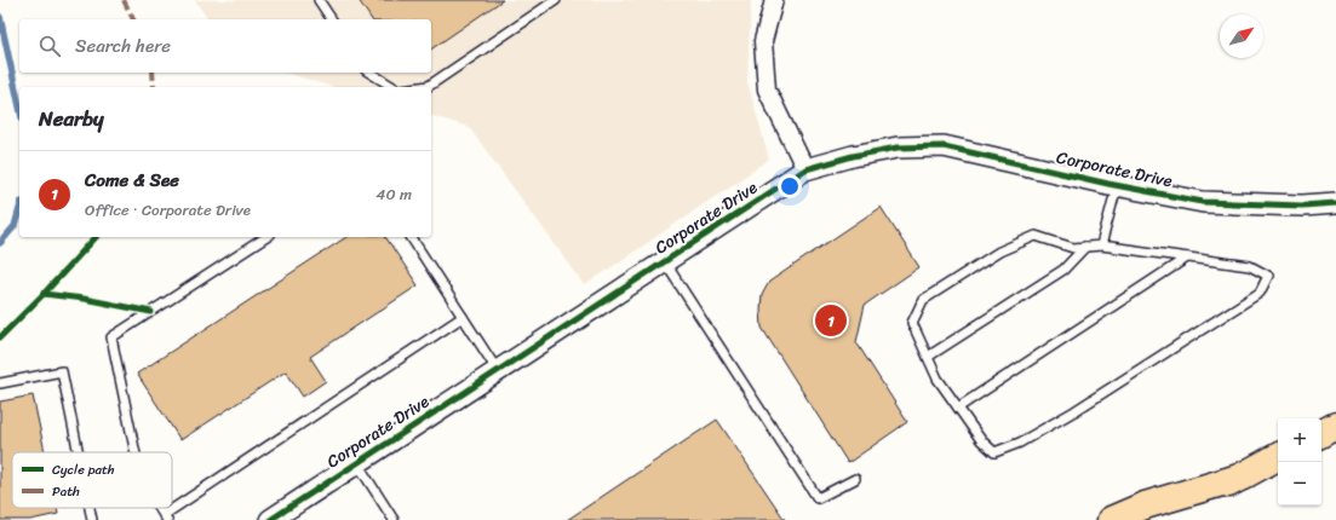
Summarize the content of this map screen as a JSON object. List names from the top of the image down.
{
  "streets": {
    "street": ["Corporate Drive"]
  },
  "legend": ["Cycle path", "Path"],
  "north": "top right",
  "page": {
    "search": "Search here",
    "heading": "Nearby",
    "list": [
      {
        "mark": "1",
        "name": "Come & See",
        "note": "Office · Corporate Drive",
        "value": "40 m"
      }
    ],
    "pins": "1",
    "map_buttons": ["+", "−"]
  }
}
